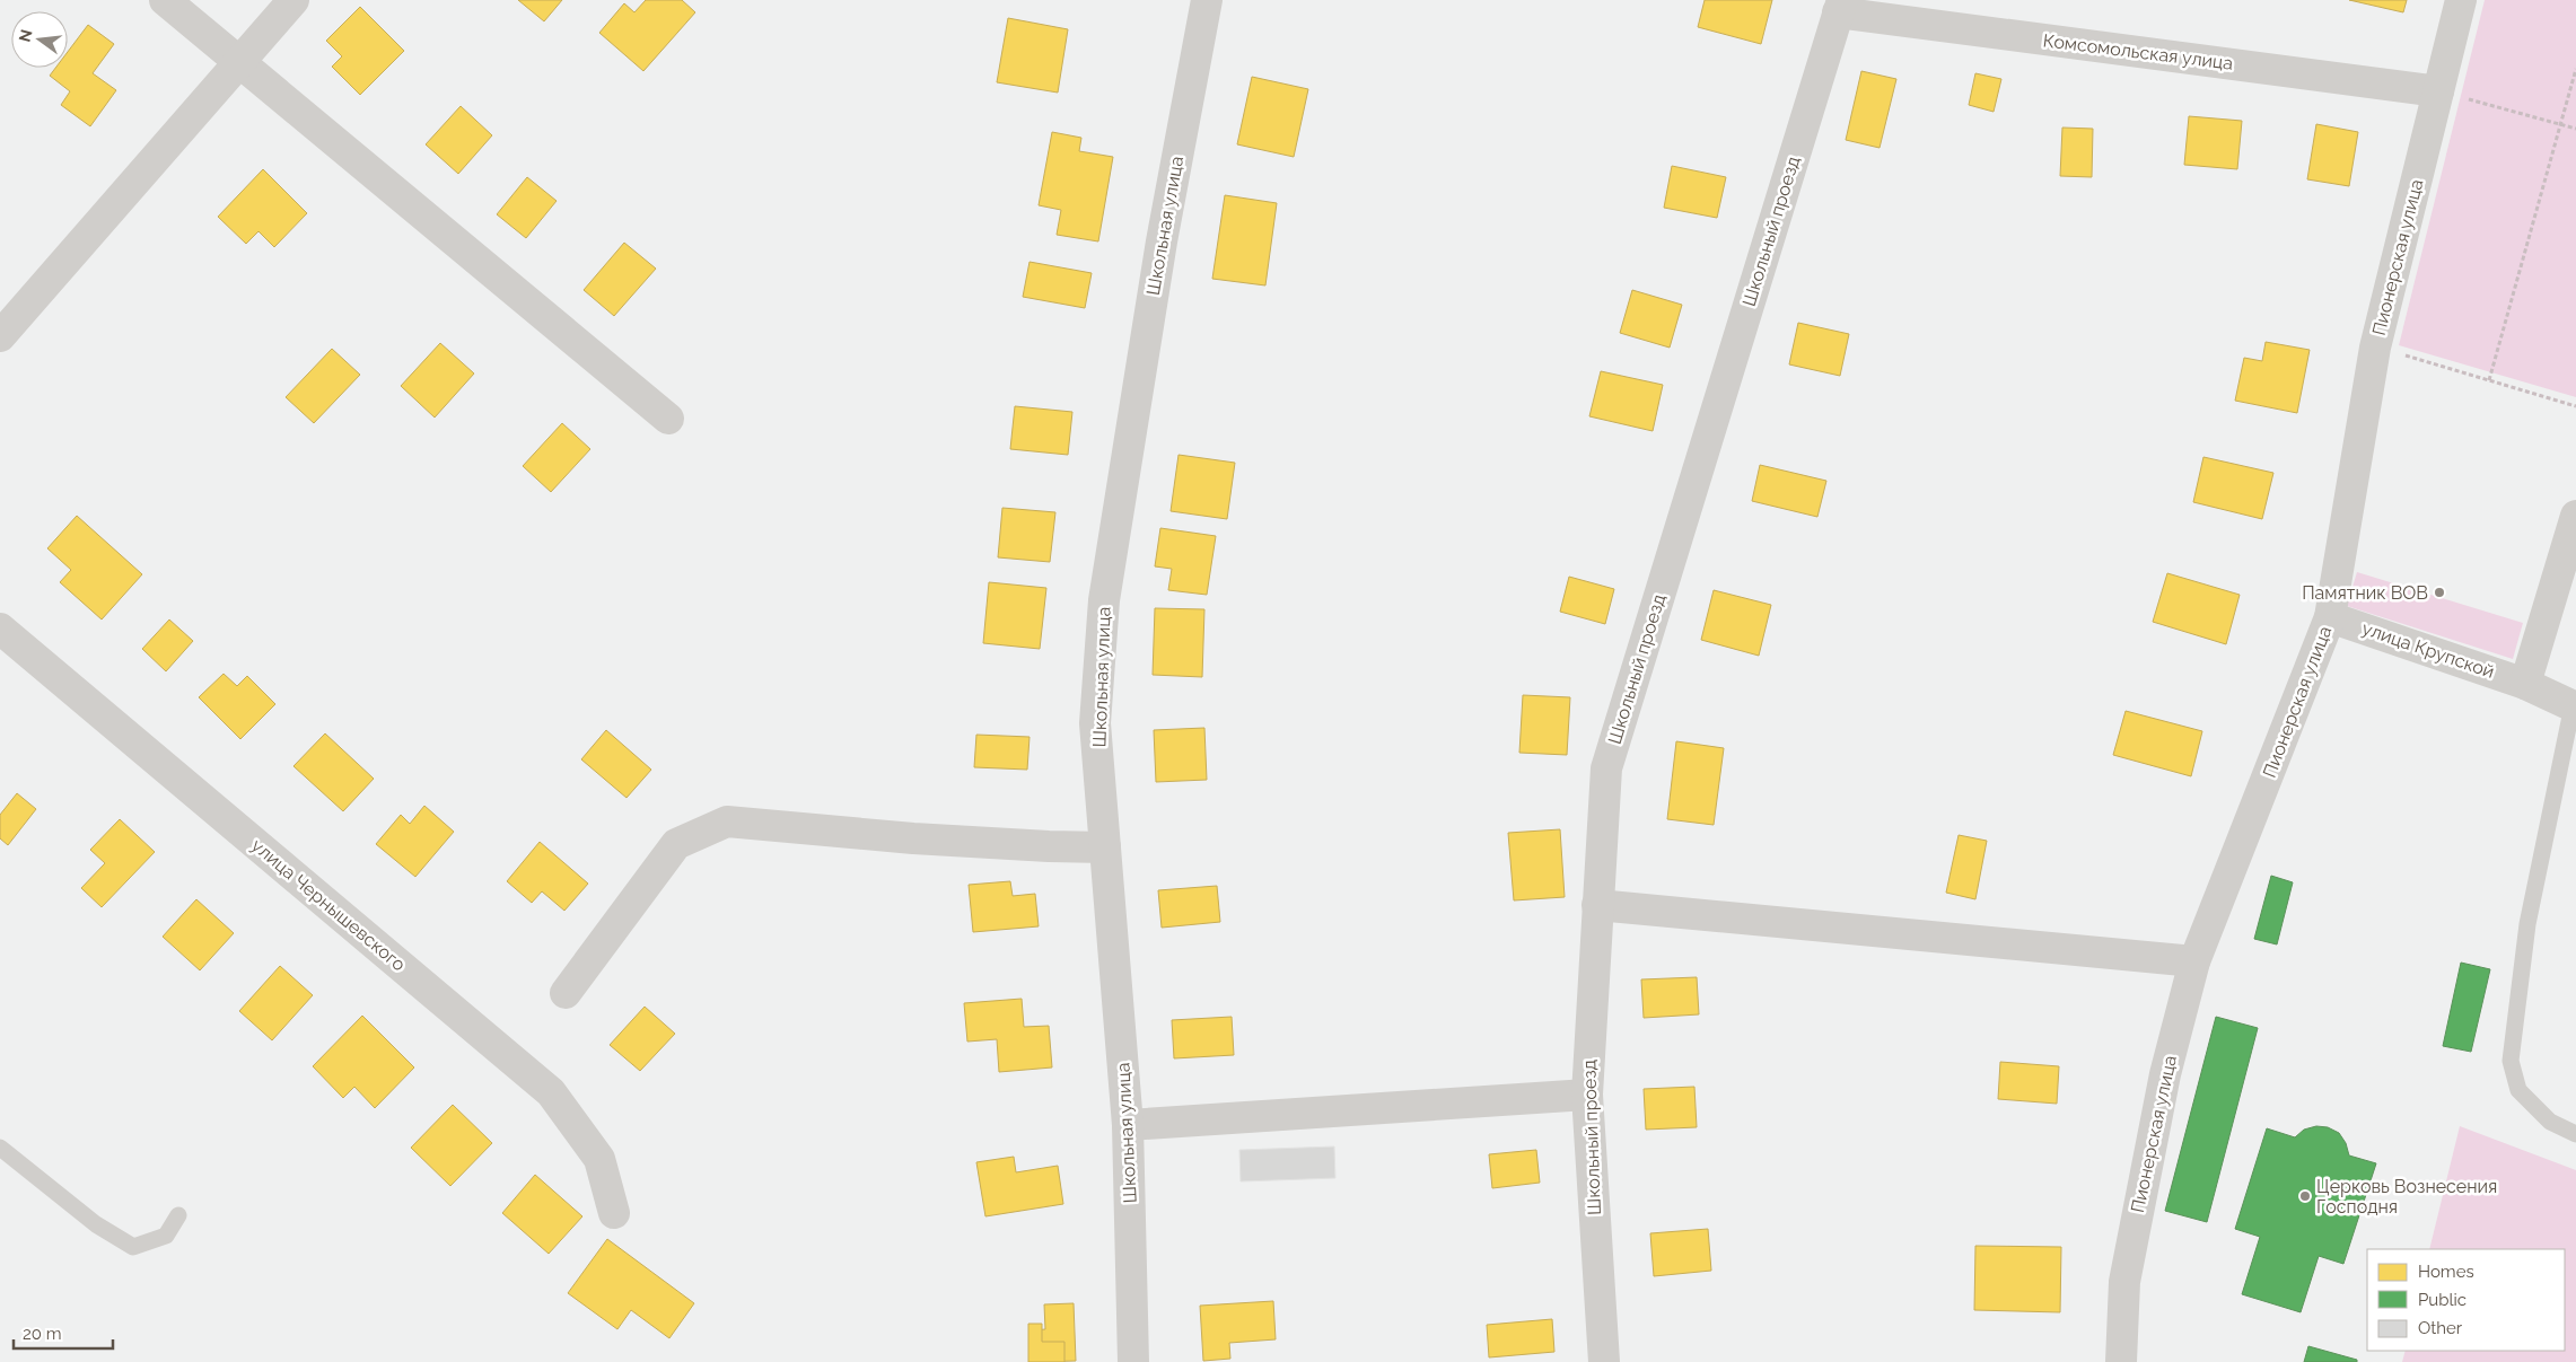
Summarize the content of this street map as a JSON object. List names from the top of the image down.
{
  "streets": {
    "street": [
      "Комсомольская улица",
      "Школьная улица",
      "Школьный проезд",
      "Пионерская улица",
      "улица Крупской",
      "улица Чернышевского"
    ]
  },
  "crossings": [
    ["Комсомольская улица", "Школьный проезд"],
    ["Комсомольская улица", "Пионерская улица"],
    ["Пионерская улица", "улица Крупской"]
  ],
  "places": ["Памятник ВОВ", "Церковь Вознесения Господня"],
  "legend": ["Homes", "Public", "Other"],
  "scale_bar": "20 m",
  "north": "left"
}
